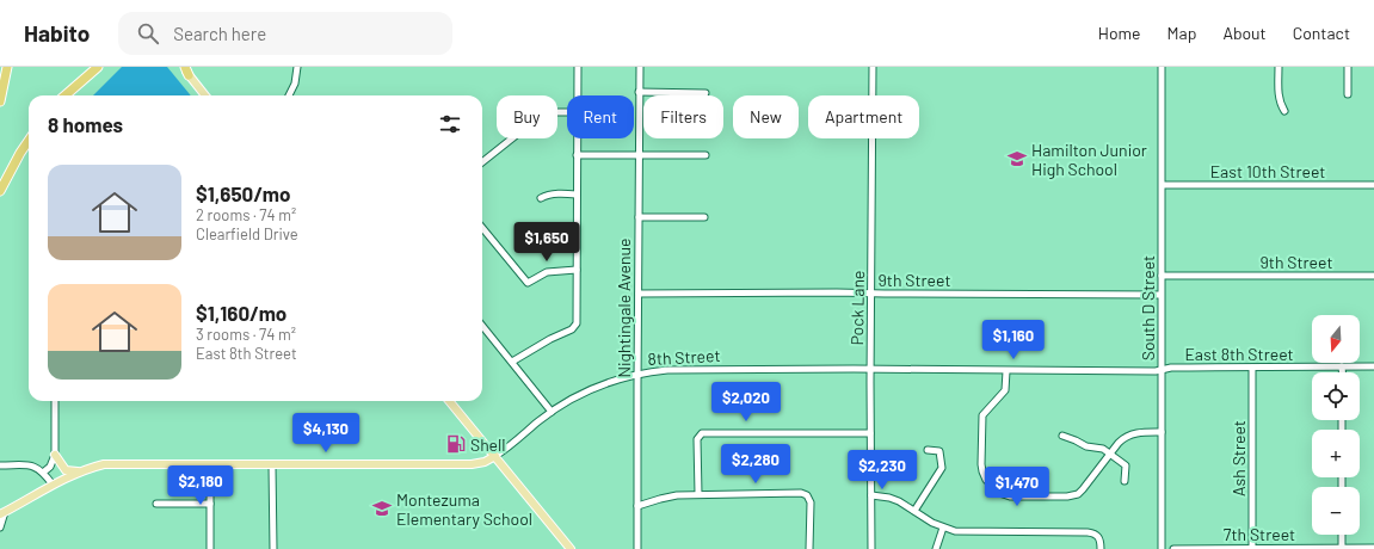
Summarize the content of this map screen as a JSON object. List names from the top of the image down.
{
  "streets": {
    "street": [
      "East 10th Street",
      "9th Street",
      "Nightingale Avenue",
      "Pock Lane",
      "South D Street",
      "East 8th Street",
      "8th Street",
      "Ash Street",
      "7th Street"
    ]
  },
  "crossings": [
    ["East 10th Street", "South D Street"],
    ["9th Street", "Nightingale Avenue"],
    ["9th Street", "Pock Lane"],
    ["9th Street", "South D Street"],
    ["Nightingale Avenue", "8th Street"],
    ["Pock Lane", "East 8th Street"],
    ["Pock Lane", "8th Street"],
    ["South D Street", "East 8th Street"],
    ["East 8th Street", "8th Street"],
    ["East 8th Street", "Ash Street"],
    ["Ash Street", "7th Street"]
  ],
  "places": {
    "school or university": ["Hamilton Junior High School", "Montezuma Elementary School"],
    "fuel station": ["Shell"]
  },
  "north": "bottom",
  "page": {
    "header": "Habito",
    "search": "Search here",
    "nav": [
      "Home",
      "Map",
      "About",
      "Contact"
    ],
    "chip": [
      "Buy",
      "Rent",
      "Filters",
      "New",
      "Apartment"
    ],
    "heading": "8 homes",
    "list": [
      {
        "name": "$1,650/mo",
        "note": "2 rooms · 74 m² · Clearfield Drive"
      },
      {
        "name": "$1,160/mo",
        "note": "3 rooms · 74 m² · East 8th Street"
      }
    ],
    "price": [
      "$1,650",
      "$1,160",
      "$2,020",
      "$4,130",
      "$2,280",
      "$2,230",
      "$2,180",
      "$1,470"
    ],
    "map_buttons": ["+", "−"]
  }
}
